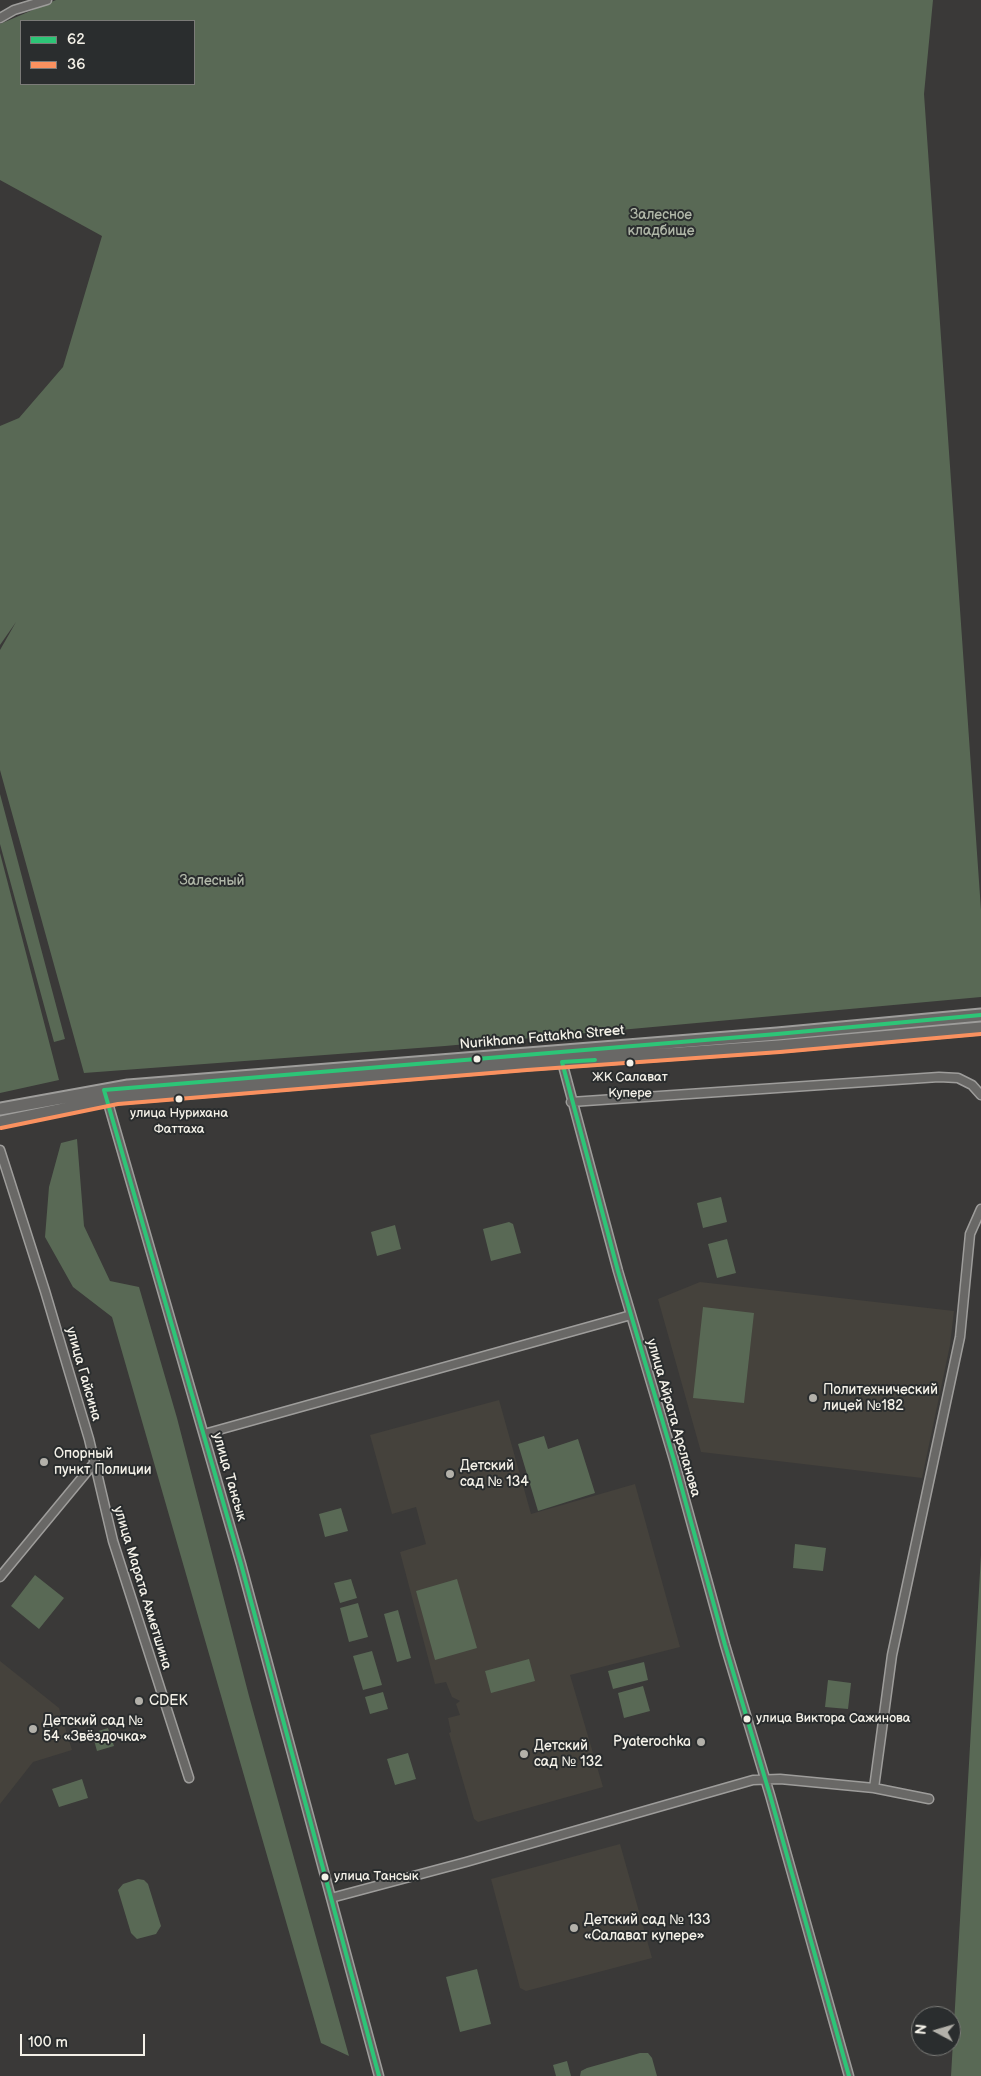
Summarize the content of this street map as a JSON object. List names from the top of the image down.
{
  "streets": {
    "street": [
      "Nurikhana Fattakha Street",
      "улица Гайсина",
      "улица Айрата Арсланова",
      "улица Тансык",
      "улица Марата Ахметшина"
    ]
  },
  "crossings": [
    ["Nurikhana Fattakha Street", "улица Айрата Арсланова"],
    ["Nurikhana Fattakha Street", "улица Тансык"],
    ["улица Гайсина", "улица Марата Ахметшина"]
  ],
  "parks": ["Залесное кладбище", "Залесный"],
  "places": [
    "ЖК Салават Купере",
    "улица Нурихана Фаттаха",
    "Политехнический лицей №182",
    "Опорный пункт Полиции",
    "Детский сад № 134",
    "CDEK",
    "улица Виктора Сажинова",
    "Детский сад № 54 «Звёздочка»",
    "Pyaterochka",
    "Детский сад № 132",
    "улица Тансык",
    "Детский сад № 133 «Салават купере»"
  ],
  "lines": ["transit line 62", "transit line 36"],
  "legend": ["62", "36"],
  "scale_bar": "100 m",
  "north": "left"
}
